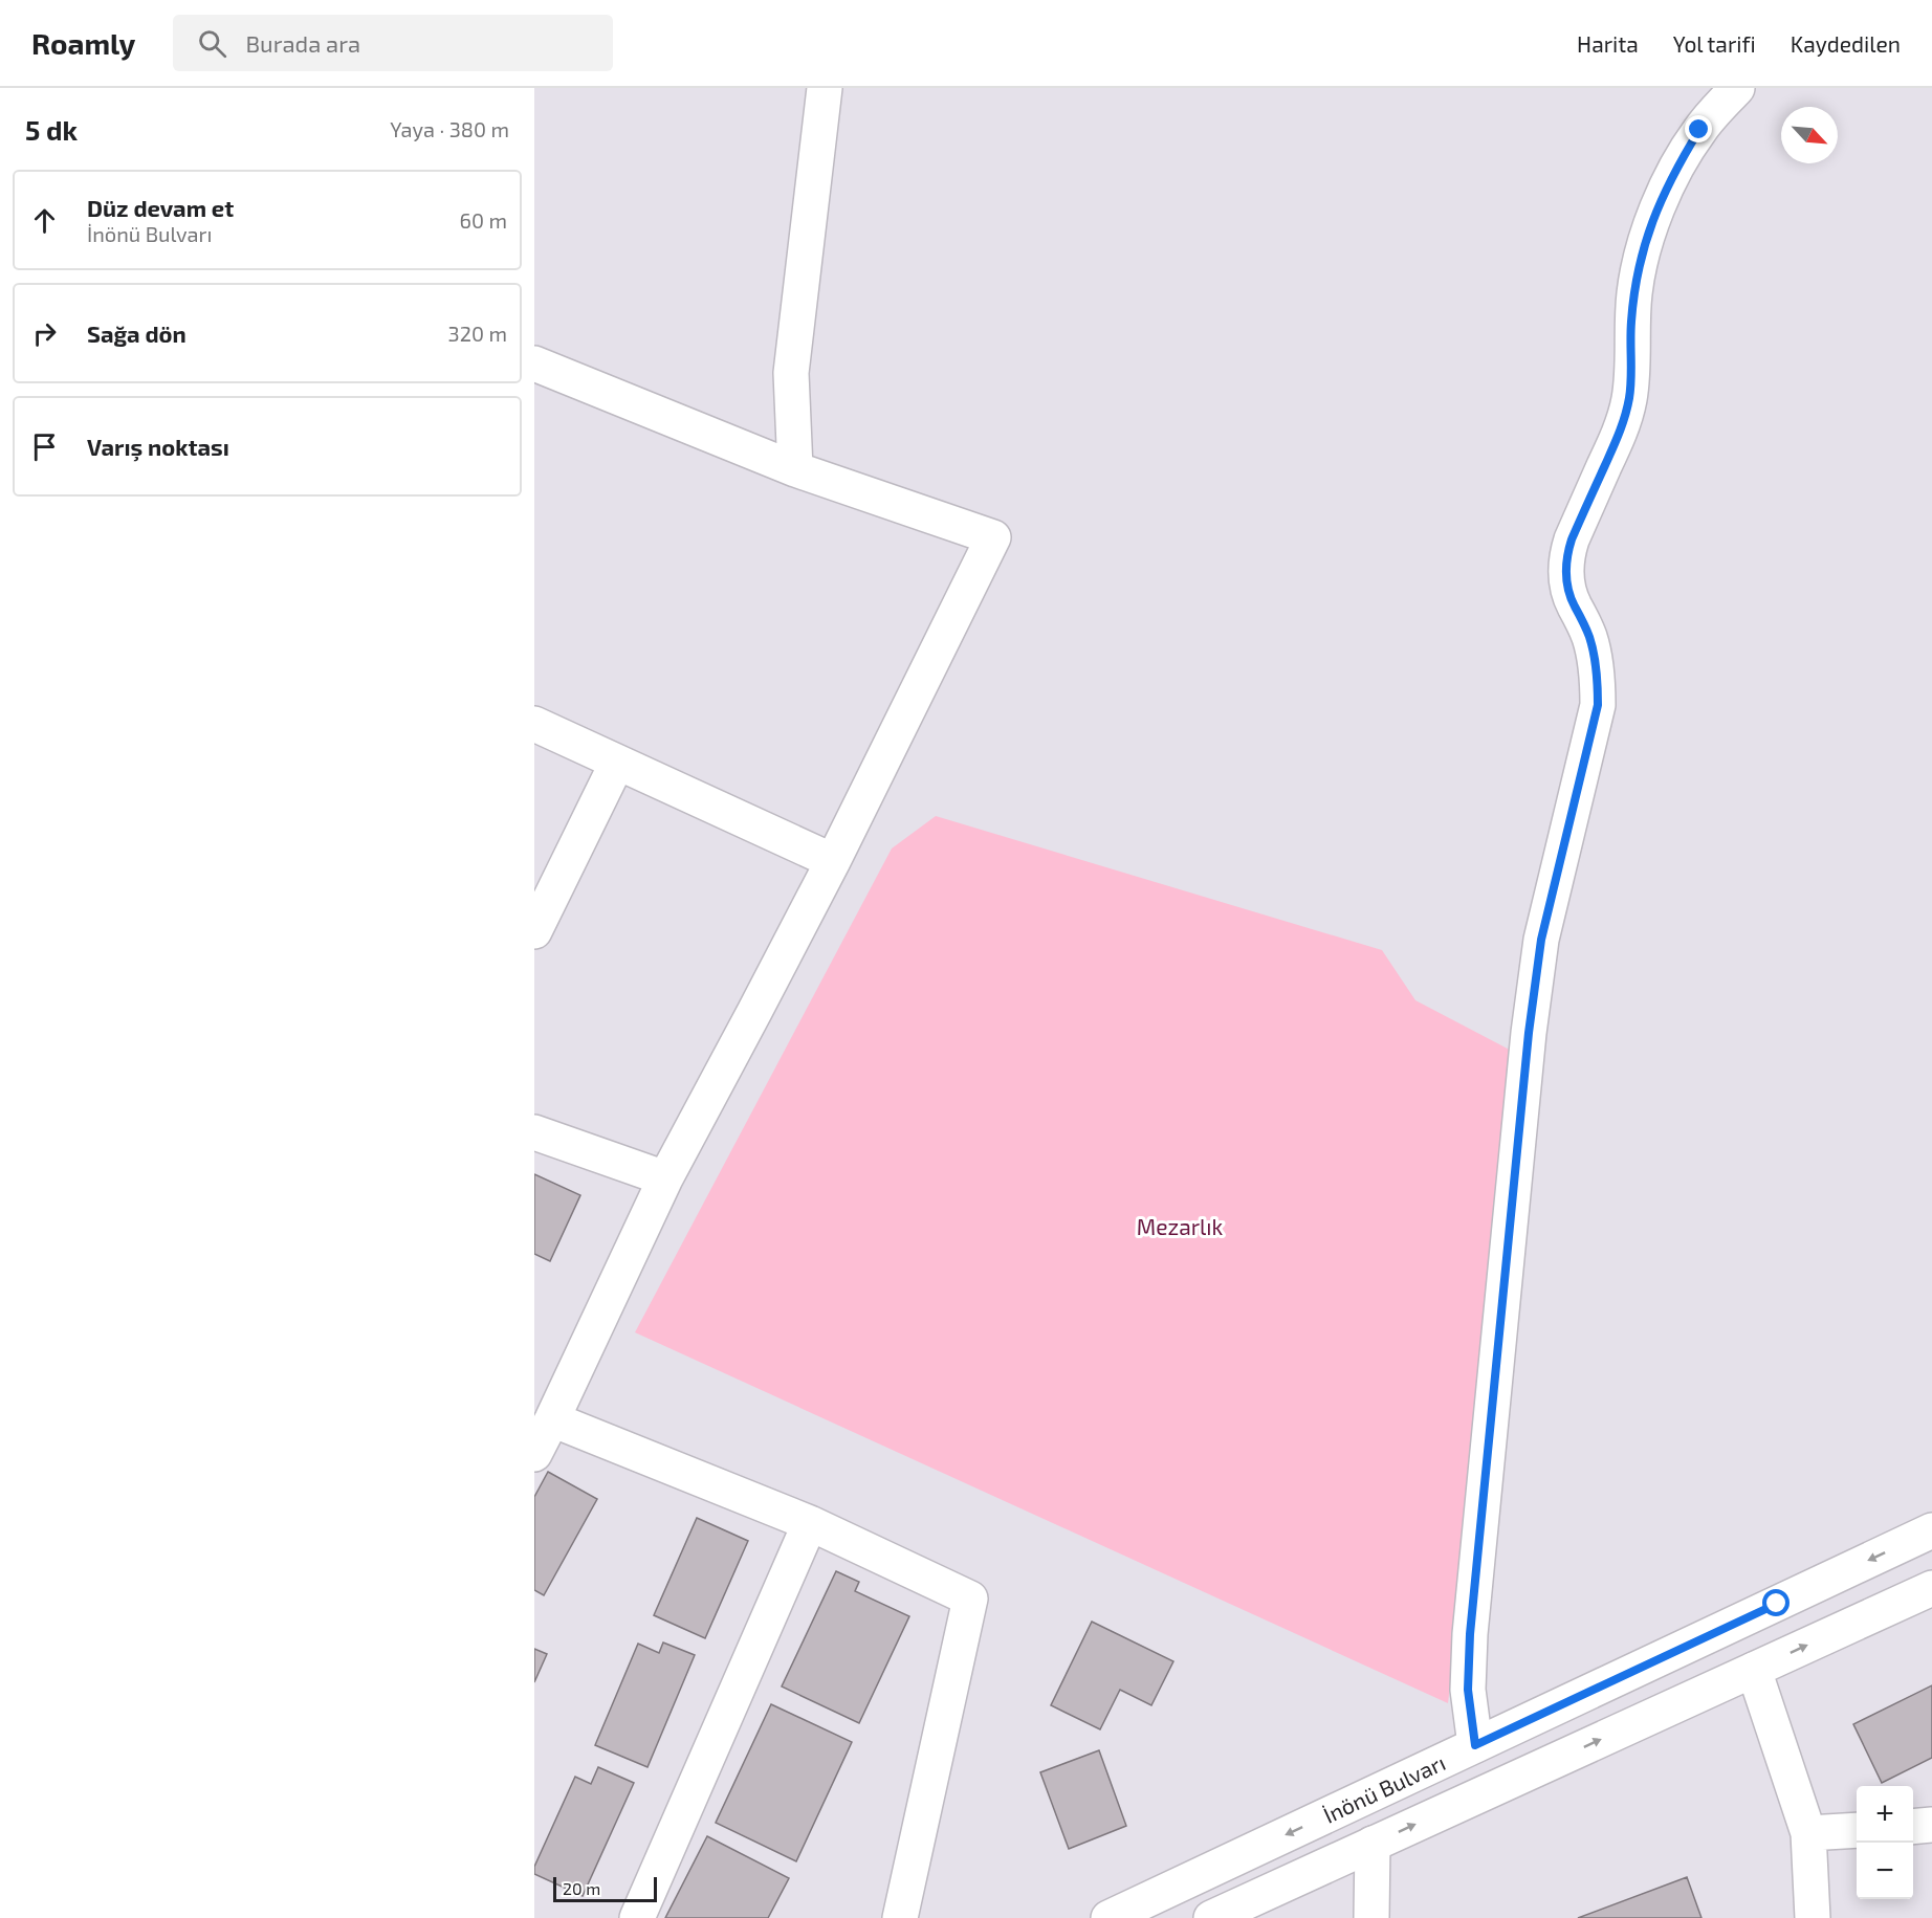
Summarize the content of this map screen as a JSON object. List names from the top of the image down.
{
  "streets": {
    "street": ["İnönü Bulvarı"]
  },
  "parks": ["Mezarlık"],
  "scale_bar": "20 m",
  "north": "bottom right",
  "page": {
    "header": "Roamly",
    "search": "Burada ara",
    "nav": ["Harita", "Yol tarifi", "Kaydedilen"],
    "heading": ["5 dk", "Yaya · 380 m"],
    "list": [
      ["Düz devam et", "İnönü Bulvarı", "60 m"],
      ["Sağa dön", "320 m"],
      "Varış noktası"
    ],
    "map_buttons": ["+", "−"],
    "scale": "20 m"
  }
}
